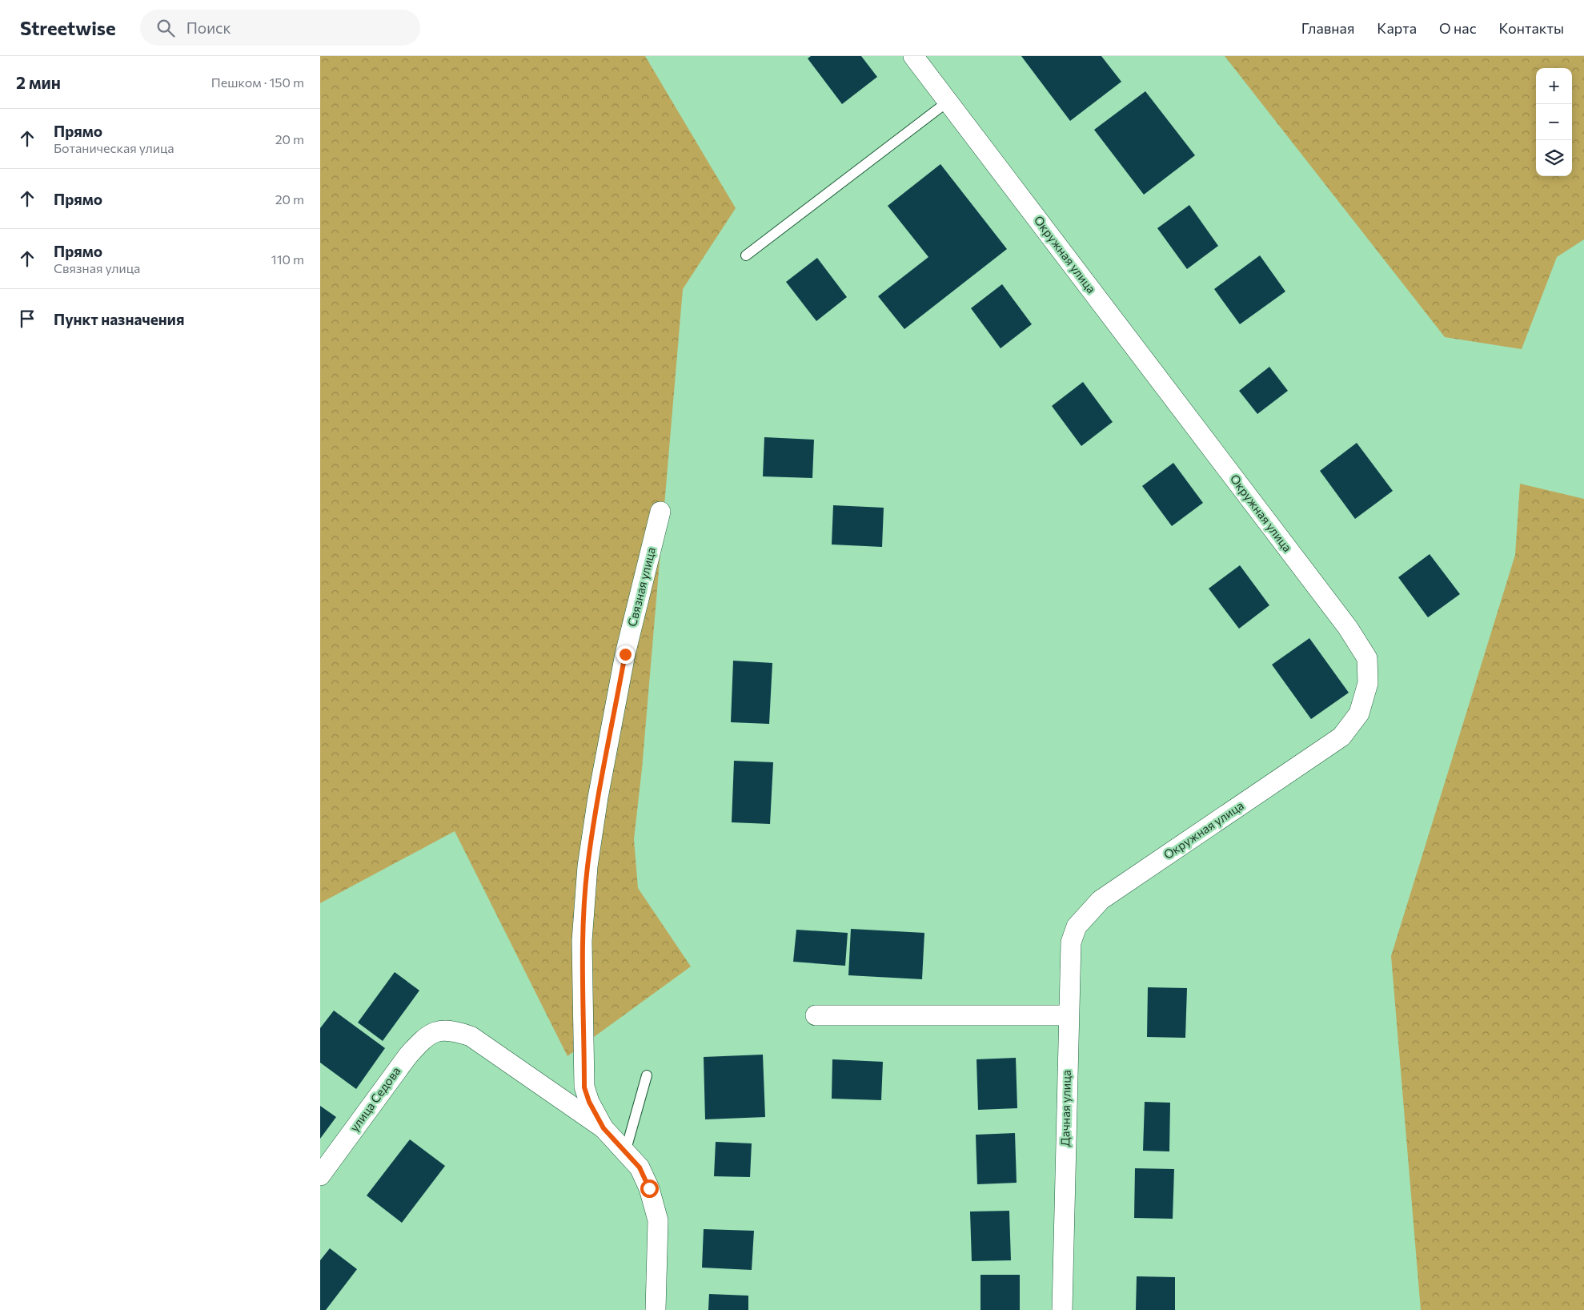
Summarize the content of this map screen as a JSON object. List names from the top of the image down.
{
  "streets": {
    "street": [
      "Окружная улица",
      "Связная улица",
      "улица Седова",
      "Дачная улица"
    ]
  },
  "crossings": [
    ["Окружная улица", "Дачная улица"],
    ["Связная улица", "улица Седова"]
  ],
  "page": {
    "header": "Streetwise",
    "search": "Поиск",
    "nav": [
      "Главная",
      "Карта",
      "О нас",
      "Контакты"
    ],
    "heading": ["2 мин", "Пешком · 150 m"],
    "map_buttons": ["+", "−"],
    "list": [
      ["Прямо", "Ботаническая улица", "20 m"],
      ["Прямо", "20 m"],
      ["Прямо", "Связная улица", "110 m"],
      "Пункт назначения"
    ]
  }
}
